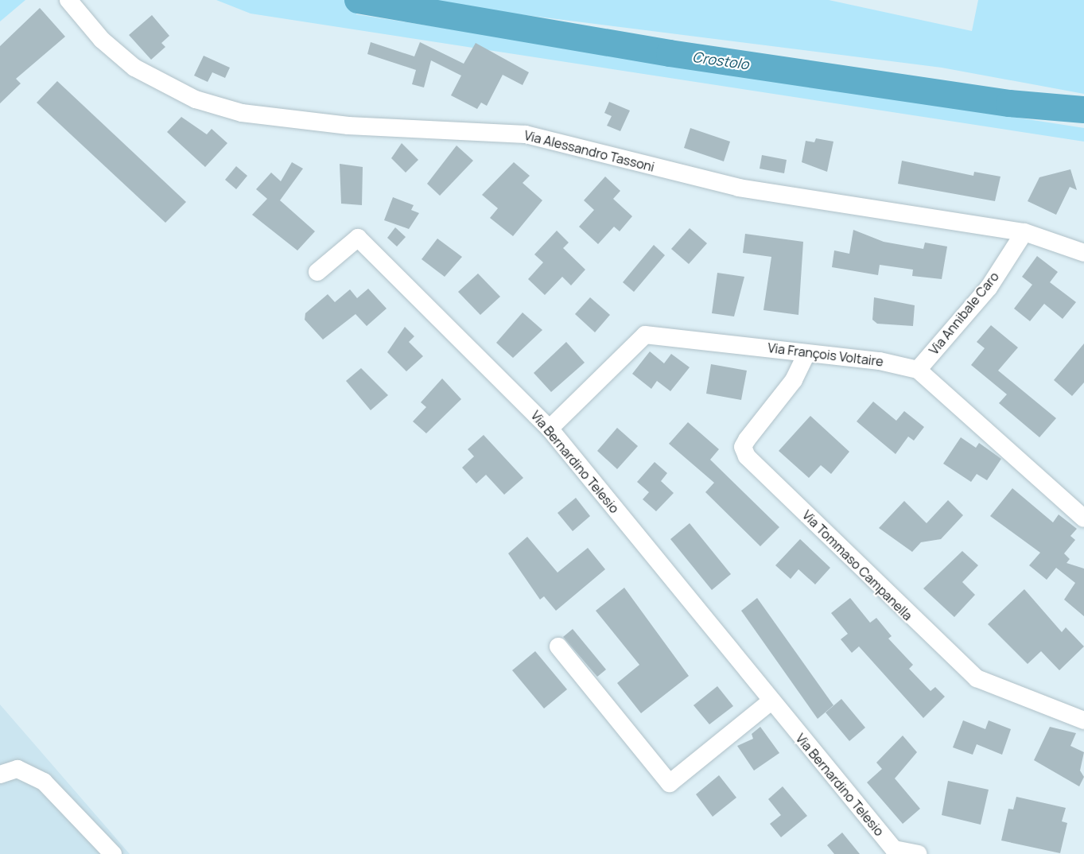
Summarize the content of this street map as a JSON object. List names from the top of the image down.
{
  "streets": {
    "street": [
      "Via Alessandro Tassoni",
      "Via Annibale Caro",
      "Via François Voltaire",
      "Via Bernardino Telesio",
      "Via Tommaso Campanella"
    ]
  },
  "crossings": [
    ["Via Alessandro Tassoni", "Via Annibale Caro"],
    ["Via Annibale Caro", "Via François Voltaire"],
    ["Via François Voltaire", "Via Bernardino Telesio"],
    ["Via François Voltaire", "Via Tommaso Campanella"]
  ],
  "water": ["Crostolo"]
}
